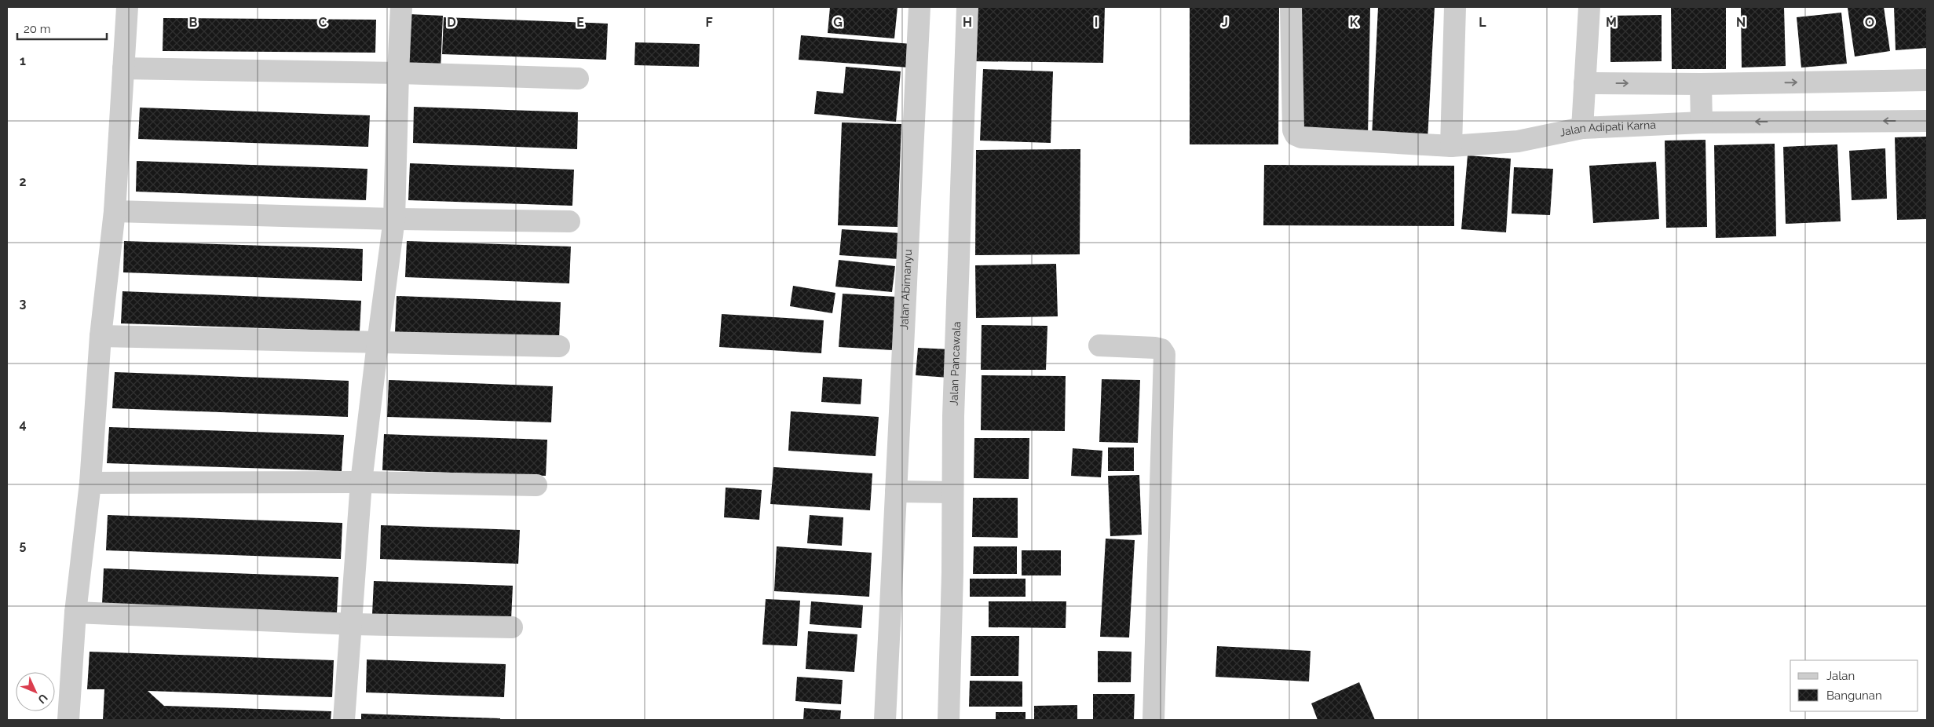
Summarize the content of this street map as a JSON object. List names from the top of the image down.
{
  "streets": {
    "street": ["Jalan Adipati Karna", "Jalan Abimanyu", "Jalan Pancawala"]
  },
  "legend": ["Jalan", "Bangunan"],
  "scale_bar": "20 m",
  "north": "bottom right",
  "grid": {
    "columns": [
      "B",
      "C",
      "D",
      "E",
      "F",
      "G",
      "H",
      "I",
      "J",
      "K",
      "L",
      "M",
      "N",
      "O"
    ],
    "rows": [
      "1",
      "2",
      "3",
      "4",
      "5"
    ]
  }
}
